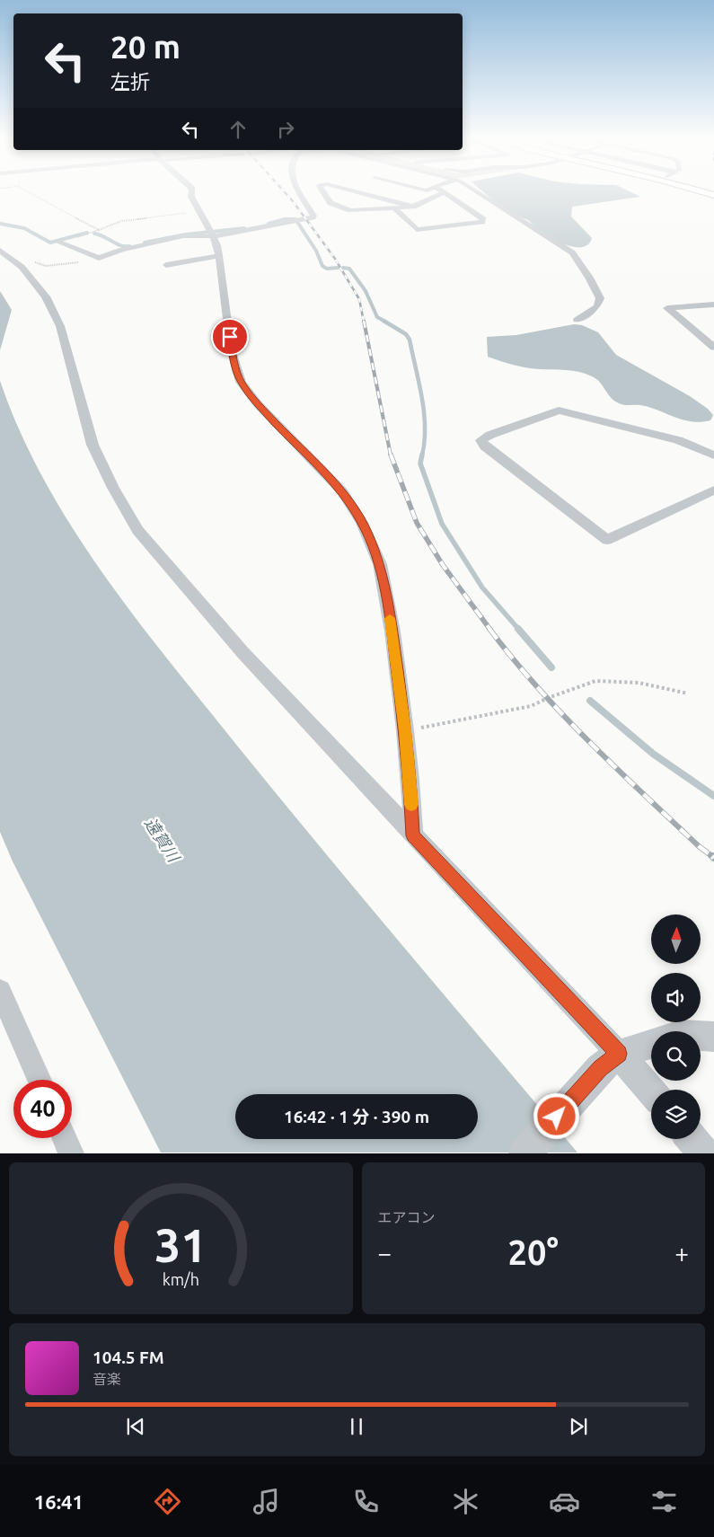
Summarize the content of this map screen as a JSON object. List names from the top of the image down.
{
  "water": ["遠賀川"],
  "north": "top",
  "page": {
    "turn": ["20 m", "左折"],
    "limit": "40",
    "trip": "16:42 · 1 分 · 390 m",
    "tile": "エアコン",
    "heat": ["−", "20°", "+"],
    "song": ["104.5 FM", "音楽"],
    "tabs": "16:41",
    "gauge": ["31", "km/h"]
  }
}
